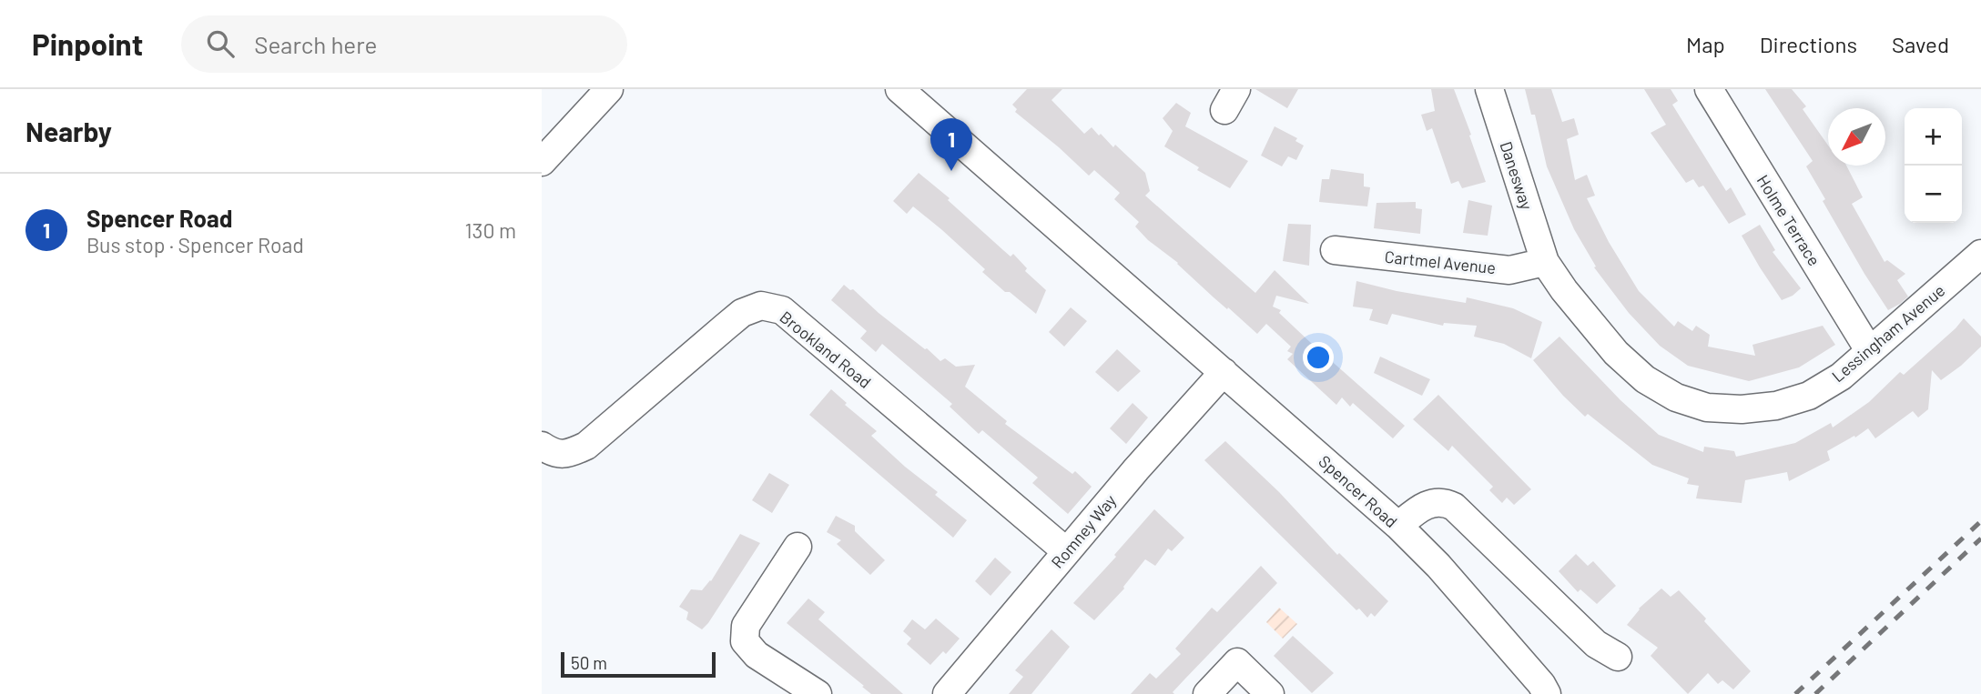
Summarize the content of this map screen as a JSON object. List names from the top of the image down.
{
  "streets": {
    "street": [
      "Danesway",
      "Holme Terrace",
      "Cartmel Avenue",
      "Lessingham Avenue",
      "Brookland Road",
      "Spencer Road",
      "Romney Way"
    ]
  },
  "crossings": [
    ["Danesway", "Cartmel Avenue"],
    ["Danesway", "Lessingham Avenue"],
    ["Holme Terrace", "Lessingham Avenue"],
    ["Cartmel Avenue", "Lessingham Avenue"],
    ["Brookland Road", "Romney Way"],
    ["Spencer Road", "Romney Way"]
  ],
  "scale_bar": "50 m",
  "north": "bottom left",
  "page": {
    "header": "Pinpoint",
    "search": "Search here",
    "nav": ["Map", "Directions", "Saved"],
    "heading": "Nearby",
    "map_buttons": ["+", "−"],
    "pins": "1",
    "list": [
      {
        "mark": "1",
        "name": "Spencer Road",
        "note": "Bus stop · Spencer Road",
        "value": "130 m"
      }
    ],
    "scale": "50 m"
  }
}
